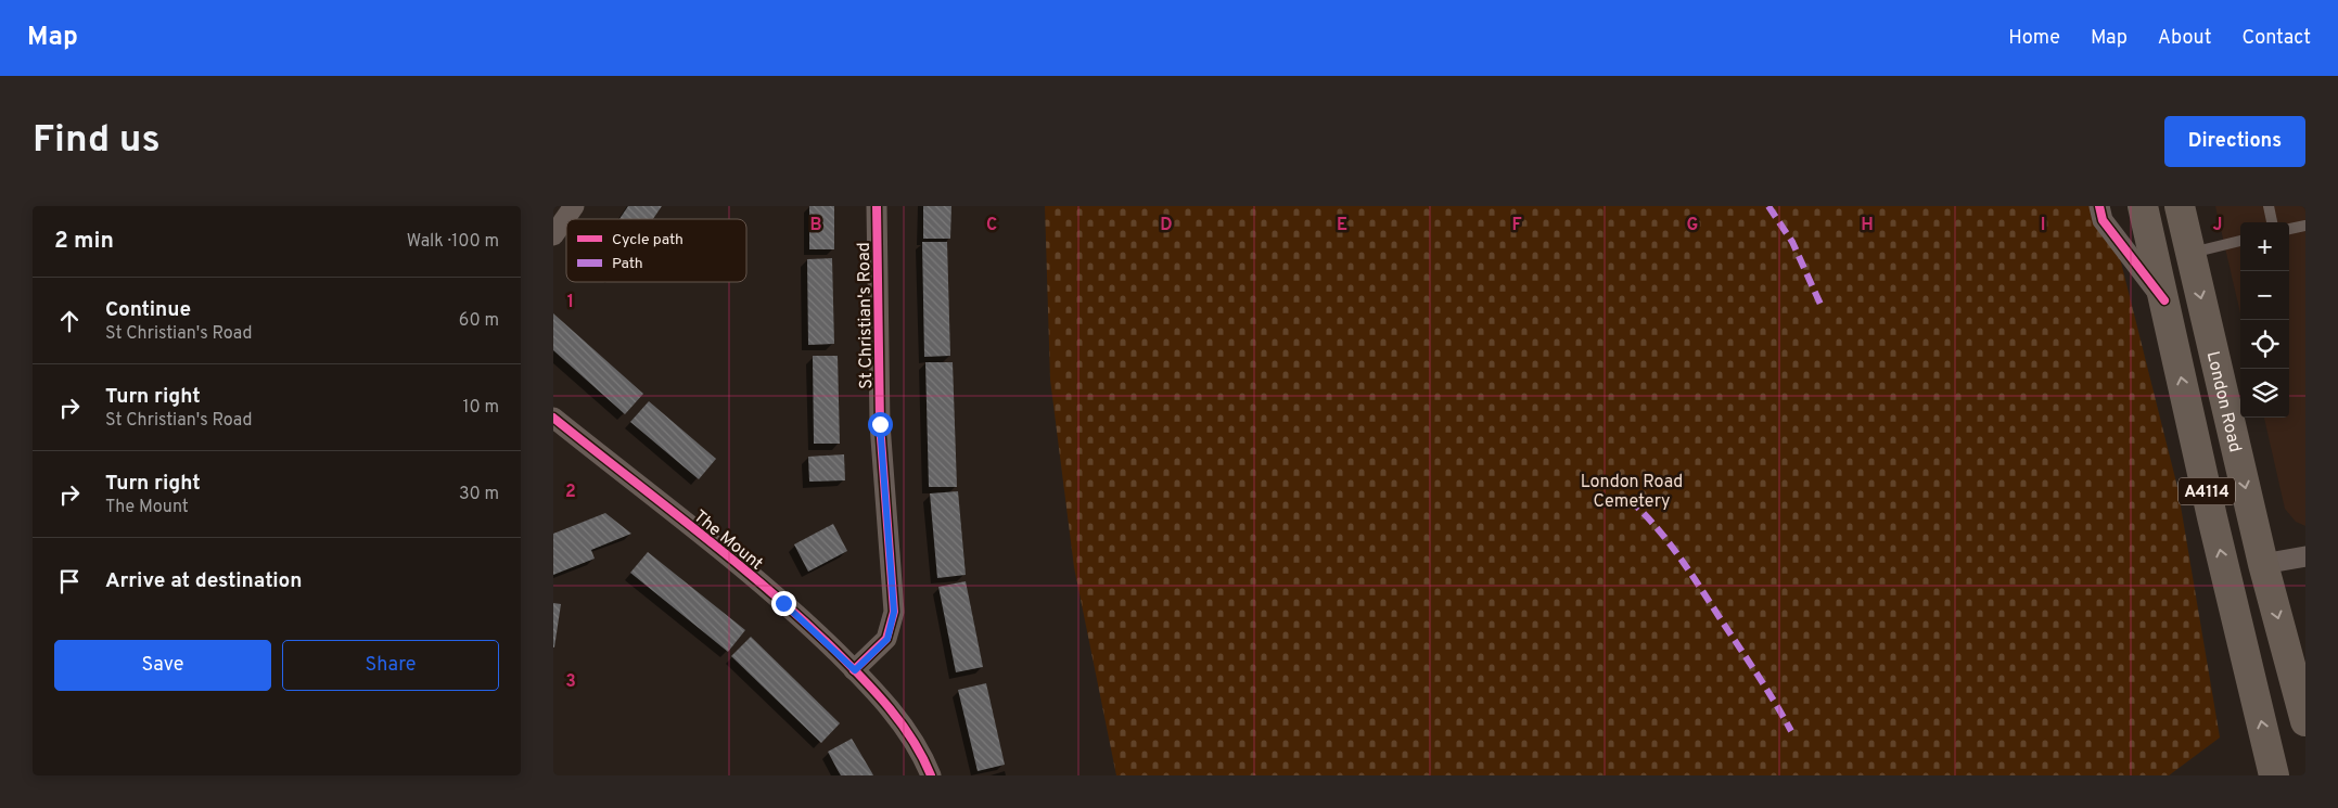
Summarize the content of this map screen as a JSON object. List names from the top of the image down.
{
  "streets": {
    "highway": ["London Road", "A4114"],
    "street": ["St Christian's Road", "The Mount"]
  },
  "crossings": [
    ["St Christian's Road", "The Mount"]
  ],
  "parks": ["London Road Cemetery"],
  "legend": ["Cycle path", "Path"],
  "page": {
    "header": "Map",
    "nav": [
      "Home",
      "Map",
      "About",
      "Contact"
    ],
    "buttons": [
      "Directions",
      ["Save", "Share"]
    ],
    "title": "Find us",
    "heading": ["2 min", "Walk · 100 m"],
    "map_buttons": ["+", "−"],
    "list": [
      ["Continue", "St Christian's Road", "60 m"],
      ["Turn right", "St Christian's Road", "10 m"],
      ["Turn right", "The Mount", "30 m"],
      "Arrive at destination"
    ]
  },
  "grid": {
    "columns": [
      "B",
      "C",
      "D",
      "E",
      "F",
      "G",
      "H",
      "I",
      "J"
    ],
    "rows": ["1", "2", "3"]
  }
}
